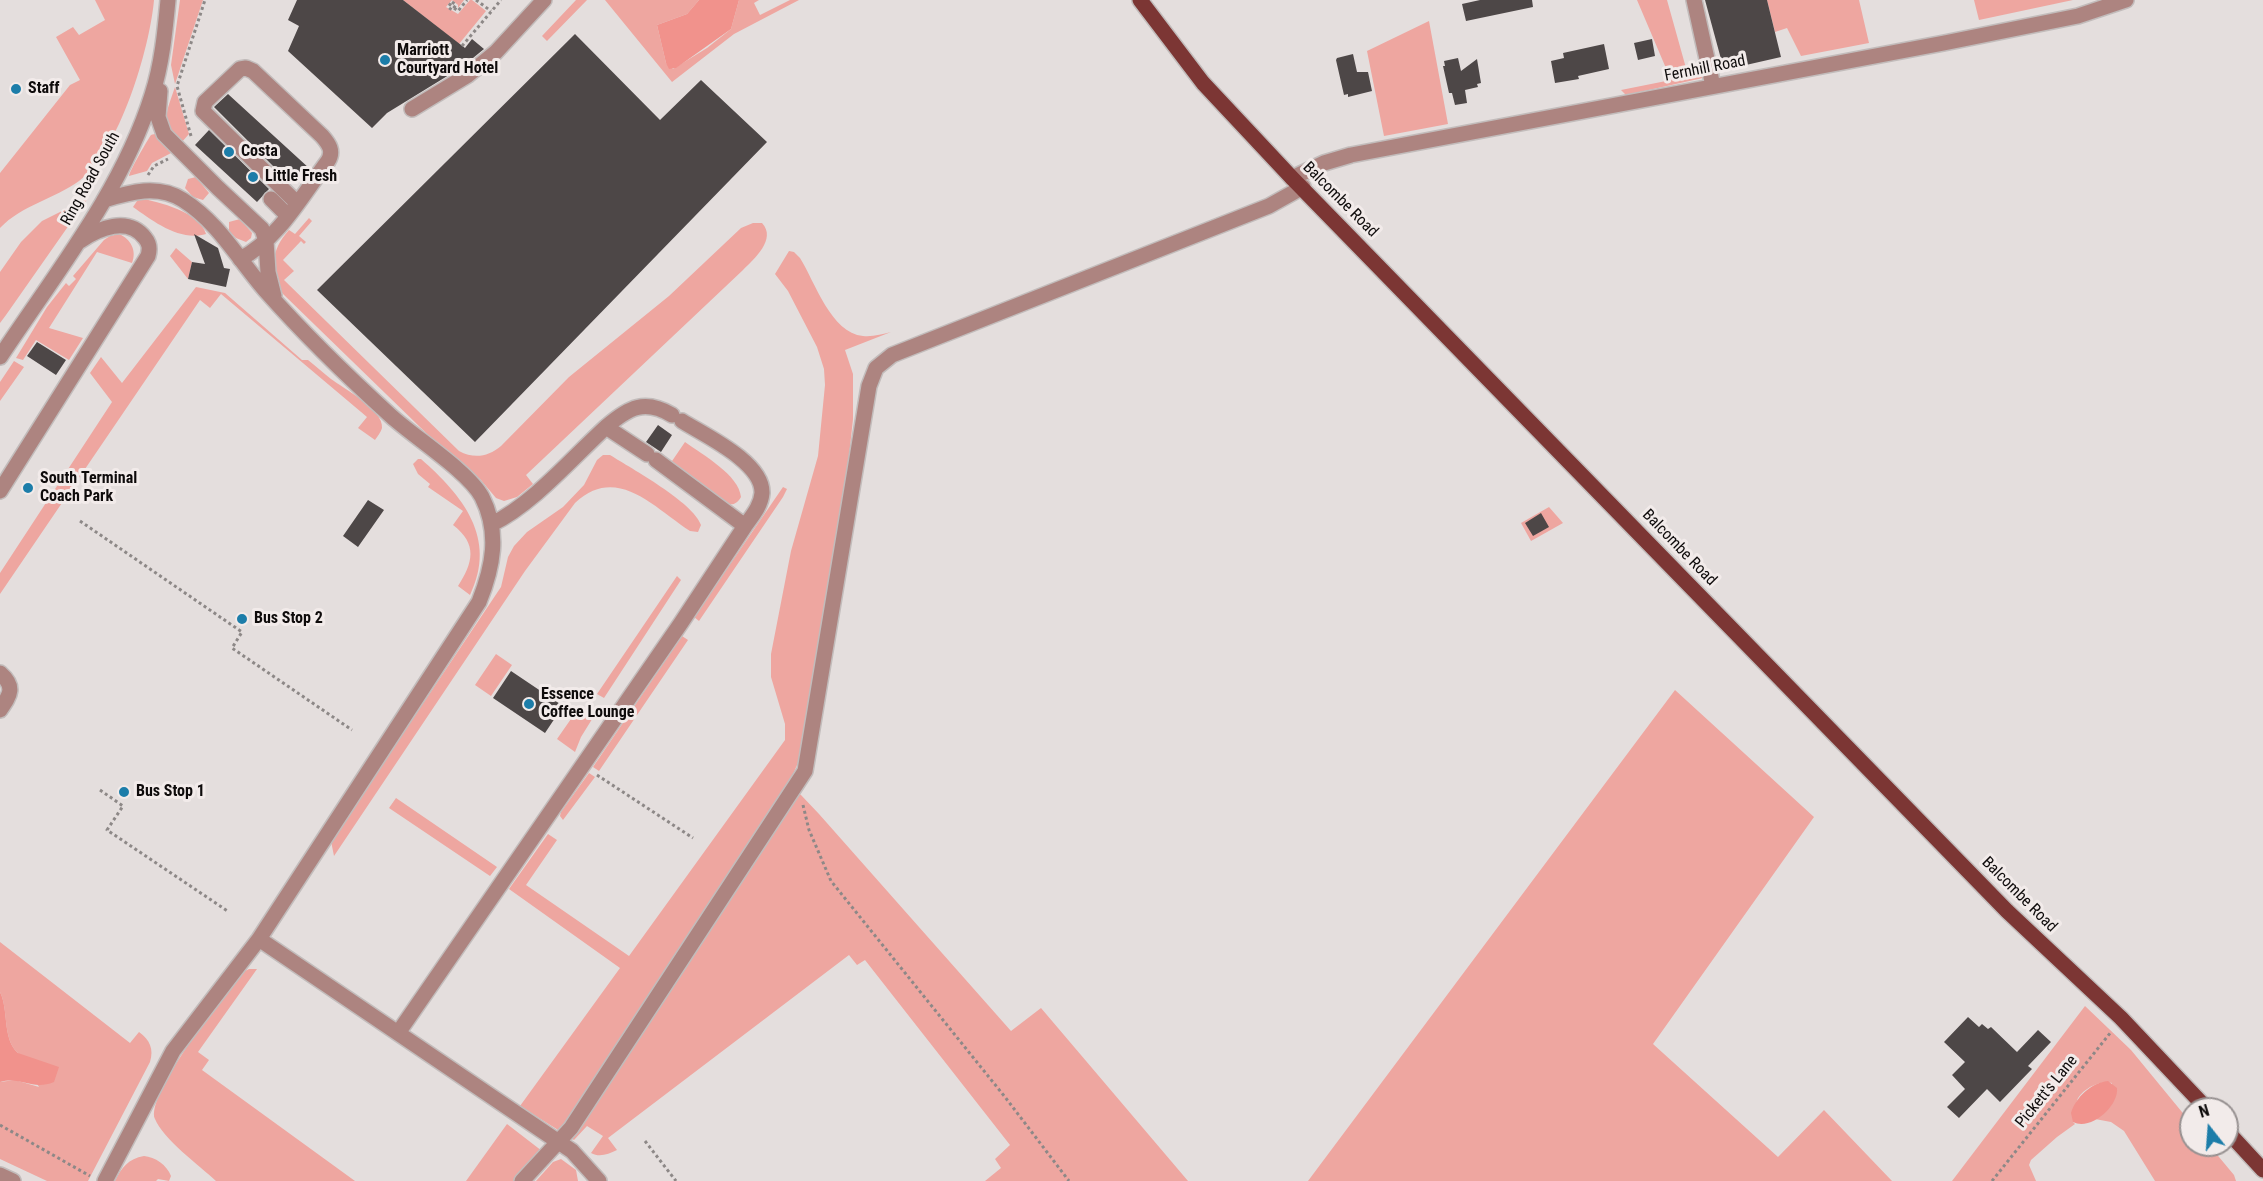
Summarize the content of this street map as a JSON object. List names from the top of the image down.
{
  "streets": {
    "main road": ["Balcombe Road"],
    "street": ["Fernhill Road", "Ring Road South"],
    "path": ["Pickett's Lane"]
  },
  "crossings": [
    ["Fernhill Road", "Balcombe Road"],
    ["Balcombe Road", "Pickett's Lane"]
  ],
  "places": [
    "Marriott Courtyard Hotel",
    "Staff",
    "Costa",
    "Little Fresh",
    "South Terminal Coach Park",
    "Bus Stop 2",
    "Essence Coffee Lounge",
    "Bus Stop 1"
  ],
  "north": "top"
}
